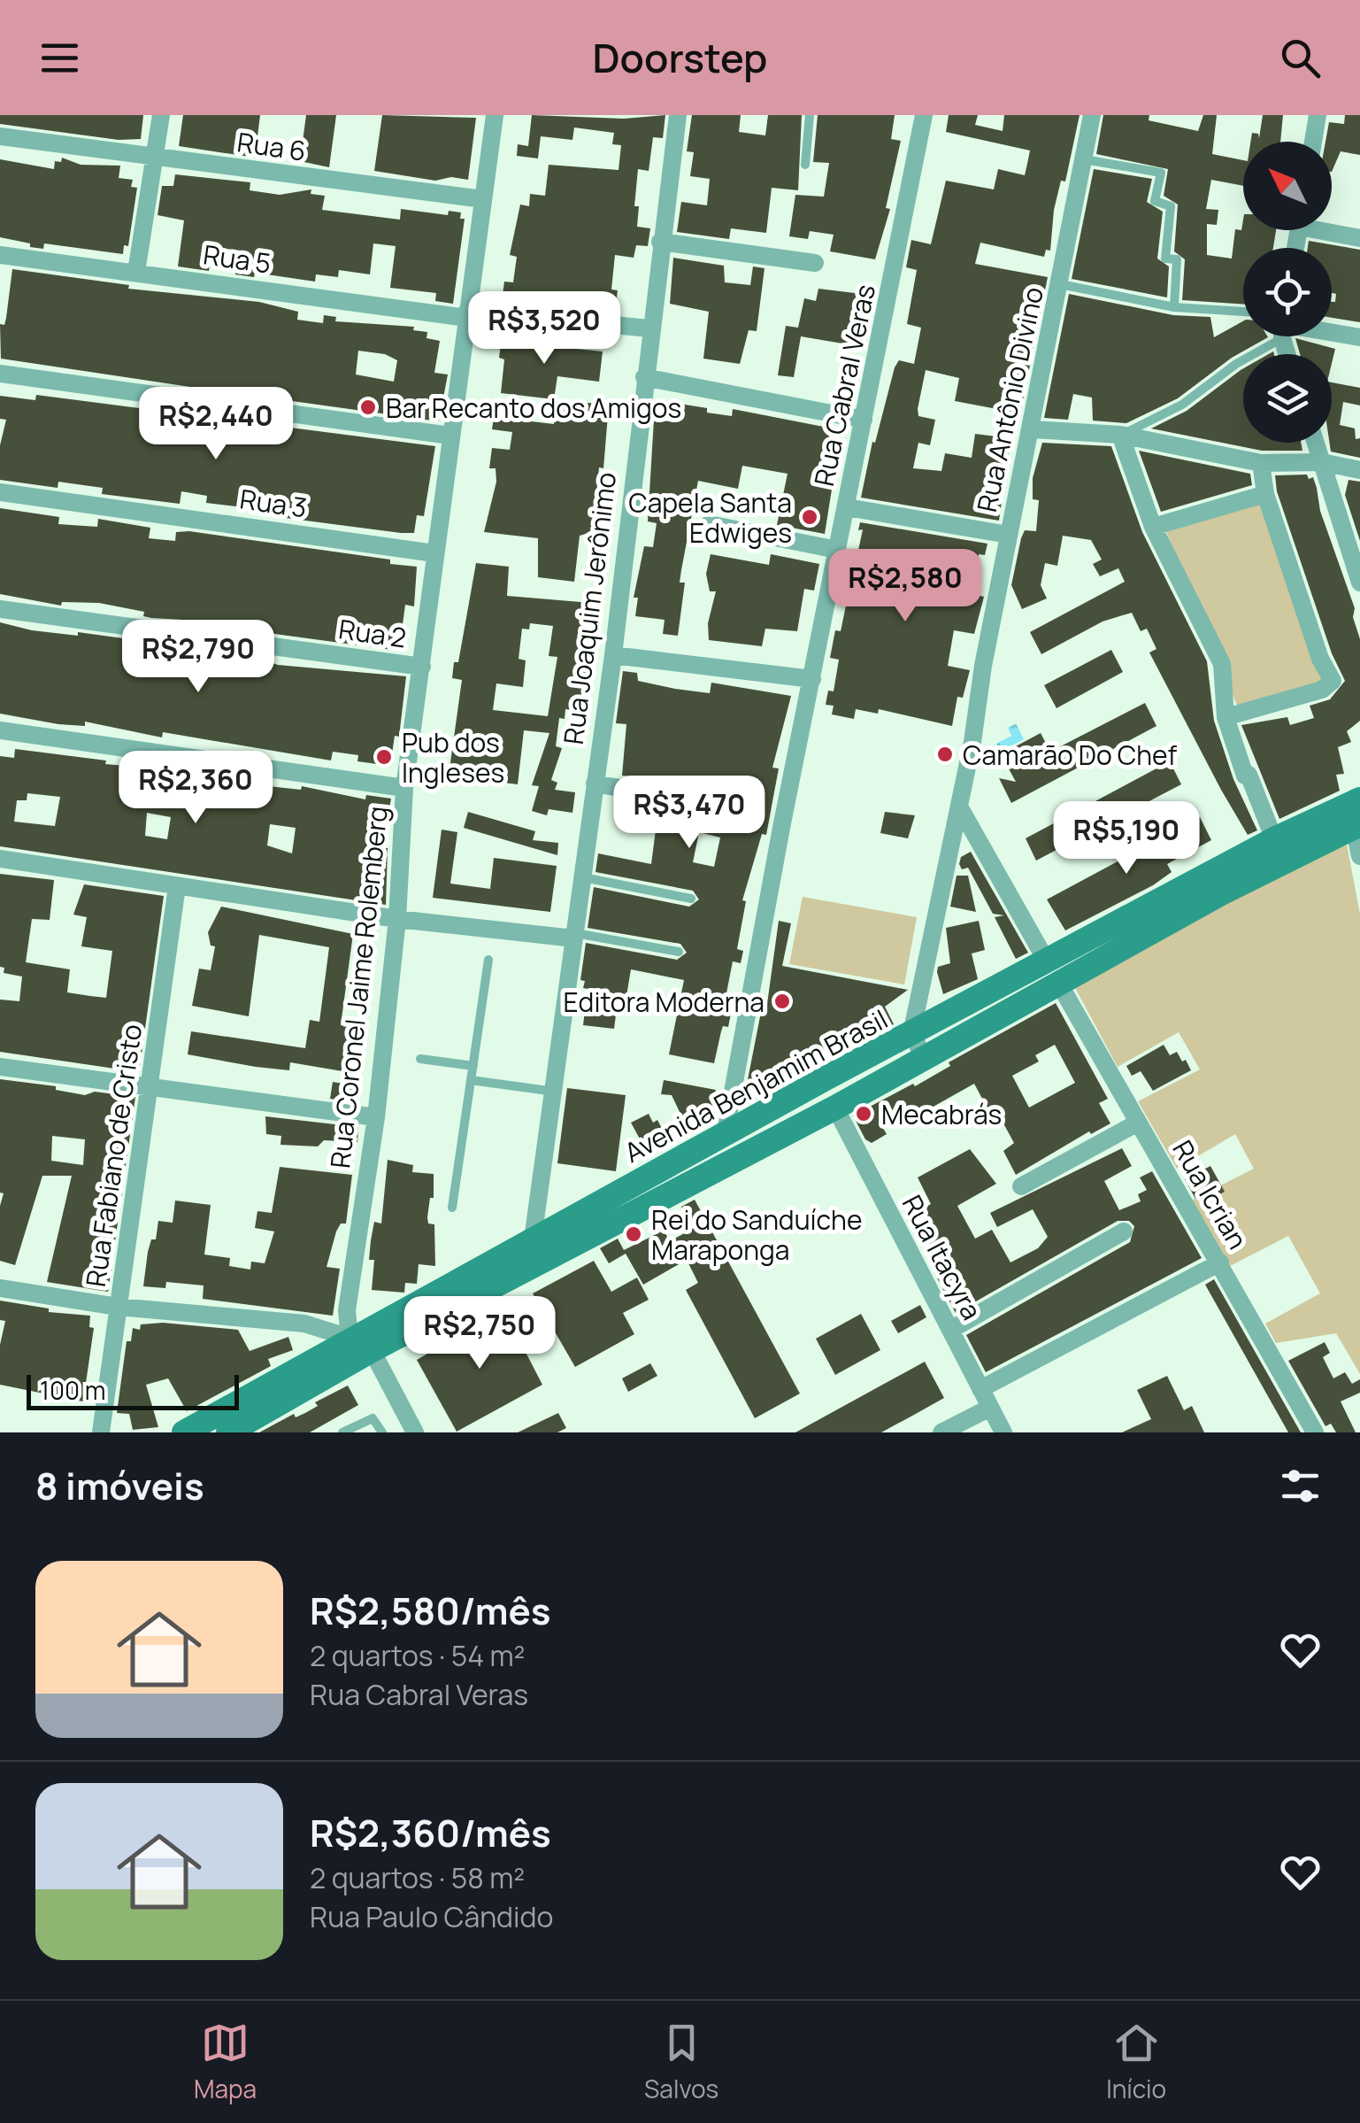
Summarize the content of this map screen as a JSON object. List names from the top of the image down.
{
  "streets": {
    "main road": ["Avenida Benjamim Brasil"],
    "street": [
      "Rua 6",
      "Rua 5",
      "Rua Cabral Veras",
      "Rua Antônio Divino",
      "Rua 3",
      "Rua Joaquim Jerônimo",
      "Rua 2",
      "Rua Coronel Jaime Rolemberg",
      "Rua Fabiano de Cristo",
      "Rua Icrian",
      "Rua Itacyra"
    ]
  },
  "crossings": [
    ["Rua 6", "Rua Coronel Jaime Rolemberg"],
    ["Rua 5", "Rua Joaquim Jerônimo"],
    ["Rua 5", "Rua Coronel Jaime Rolemberg"],
    ["Rua Cabral Veras", "Avenida Benjamim Brasil"],
    ["Rua Antônio Divino", "Avenida Benjamim Brasil"],
    ["Rua 3", "Rua Coronel Jaime Rolemberg"],
    ["Rua Joaquim Jerônimo", "Avenida Benjamim Brasil"],
    ["Rua 2", "Rua Coronel Jaime Rolemberg"],
    ["Rua Coronel Jaime Rolemberg", "Avenida Benjamim Brasil"],
    ["Avenida Benjamim Brasil", "Rua Icrian"],
    ["Avenida Benjamim Brasil", "Rua Itacyra"]
  ],
  "places": [
    "Bar Recanto dos Amigos",
    "Capela Santa Edwiges",
    "Camarão Do Chef",
    "Pub dos Ingleses",
    "Editora Moderna",
    "Mecabrás",
    "Rei do Sanduíche Maraponga"
  ],
  "scale_bar": "100 m",
  "north": "top left",
  "page": {
    "header": "Doorstep",
    "price": [
      "R$3,520",
      "R$2,440",
      "R$2,580",
      "R$2,790",
      "R$2,360",
      "R$3,470",
      "R$5,190",
      "R$2,750"
    ],
    "scale": "100 m",
    "heading": "8 imóveis",
    "list": [
      {
        "name": "R$2,580/mês",
        "note": "2 quartos · 54 m² · Rua Cabral Veras"
      },
      {
        "name": "R$2,360/mês",
        "note": "2 quartos · 58 m² · Rua Paulo Cândido"
      }
    ],
    "tabs": ["Mapa", "Salvos", "Início"]
  }
}
